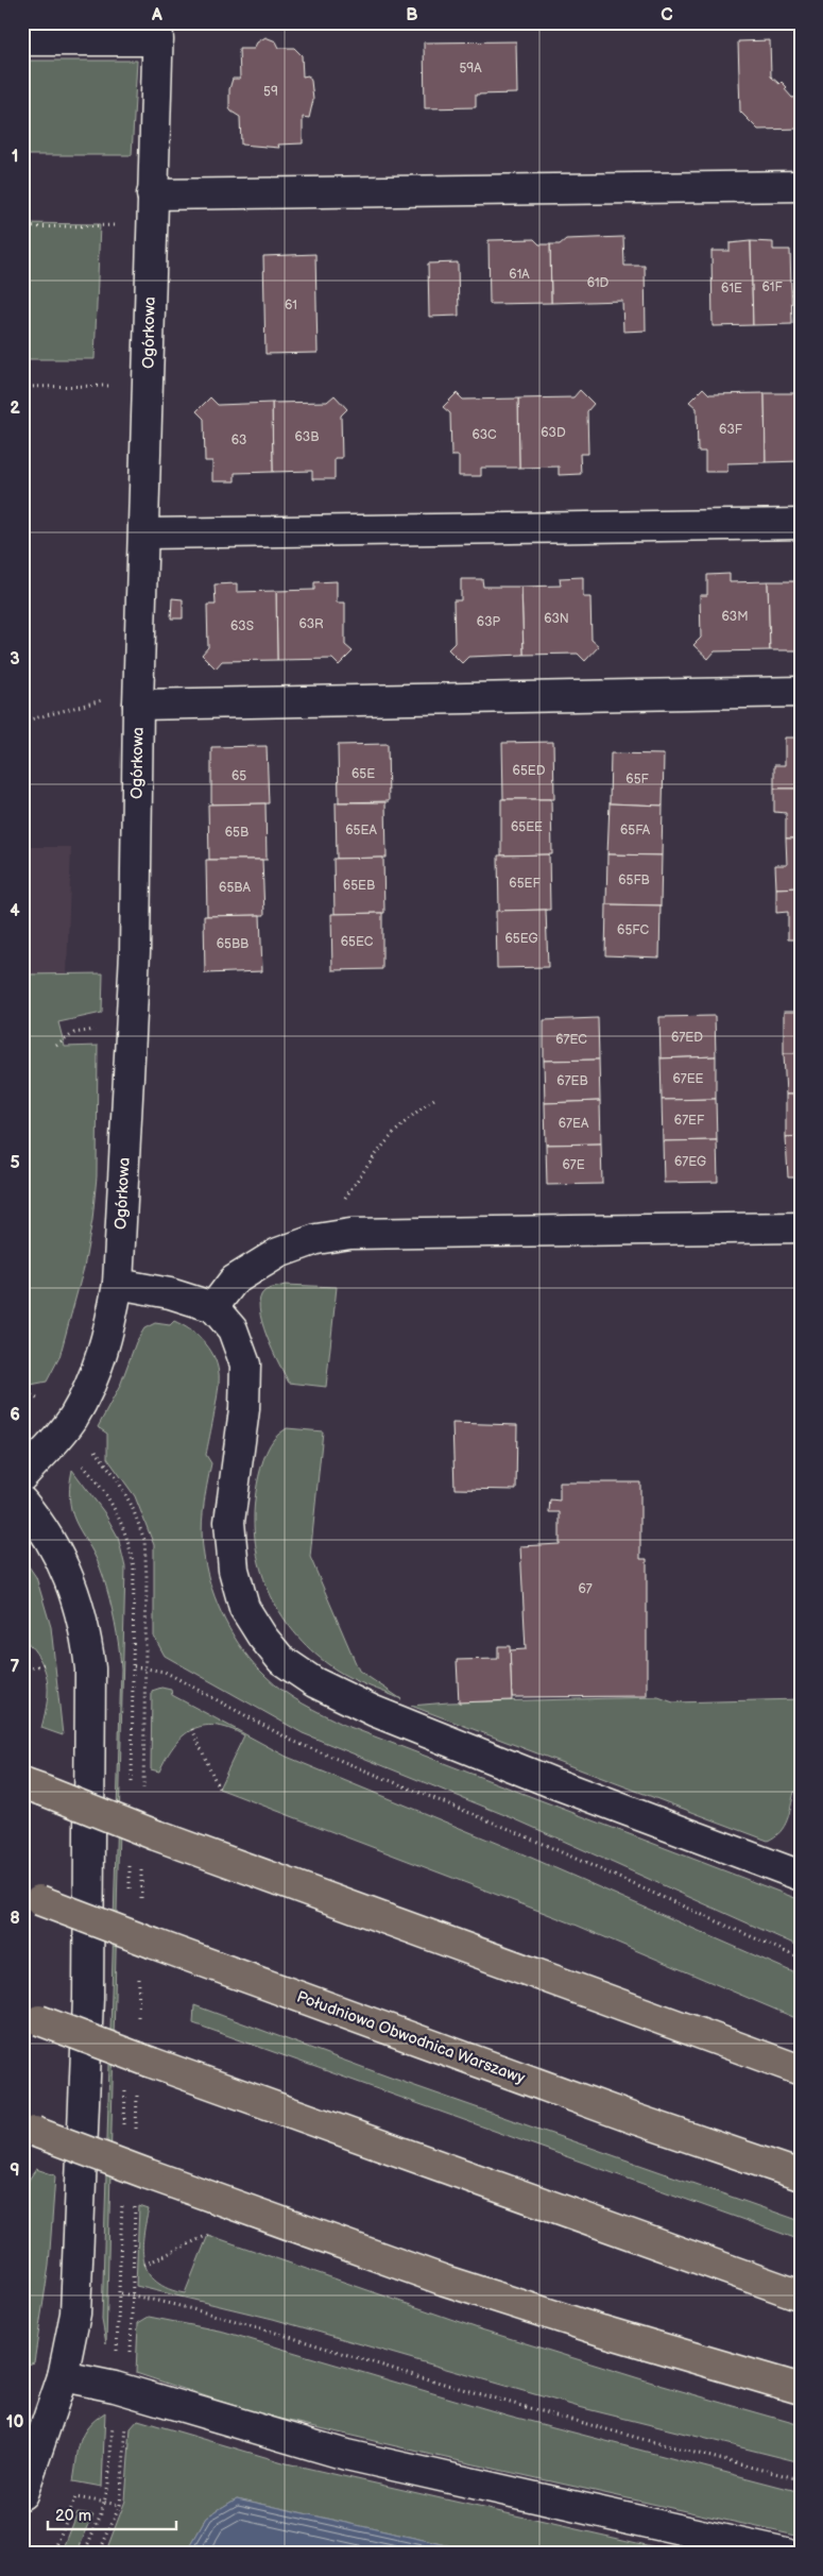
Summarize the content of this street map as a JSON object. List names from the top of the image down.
{
  "streets": {
    "highway": ["Południowa Obwodnica Warszawy"],
    "street": ["Ogórkowa"]
  },
  "house_numbers": [
    "59A",
    "59",
    "61A",
    "61D",
    "61F",
    "61E",
    "61",
    "63F",
    "63D",
    "63C",
    "63B",
    "63",
    "63M",
    "63N",
    "63P",
    "63R",
    "63S",
    "65ED",
    "65E",
    "65",
    "65F",
    "65EE",
    "65EA",
    "65FA",
    "65B",
    "65FB",
    "65EF",
    "65EB",
    "65BA",
    "65FC",
    "65EG",
    "65EC",
    "65BB",
    "67ED",
    "67EC",
    "67EE",
    "67EB",
    "67EF",
    "67EA",
    "67EG",
    "67E",
    "67"
  ],
  "scale_bar": "20 m",
  "grid": {
    "columns": ["A", "B", "C"],
    "rows": [
      "1",
      "2",
      "3",
      "4",
      "5",
      "6",
      "7",
      "8",
      "9",
      "10"
    ]
  }
}
